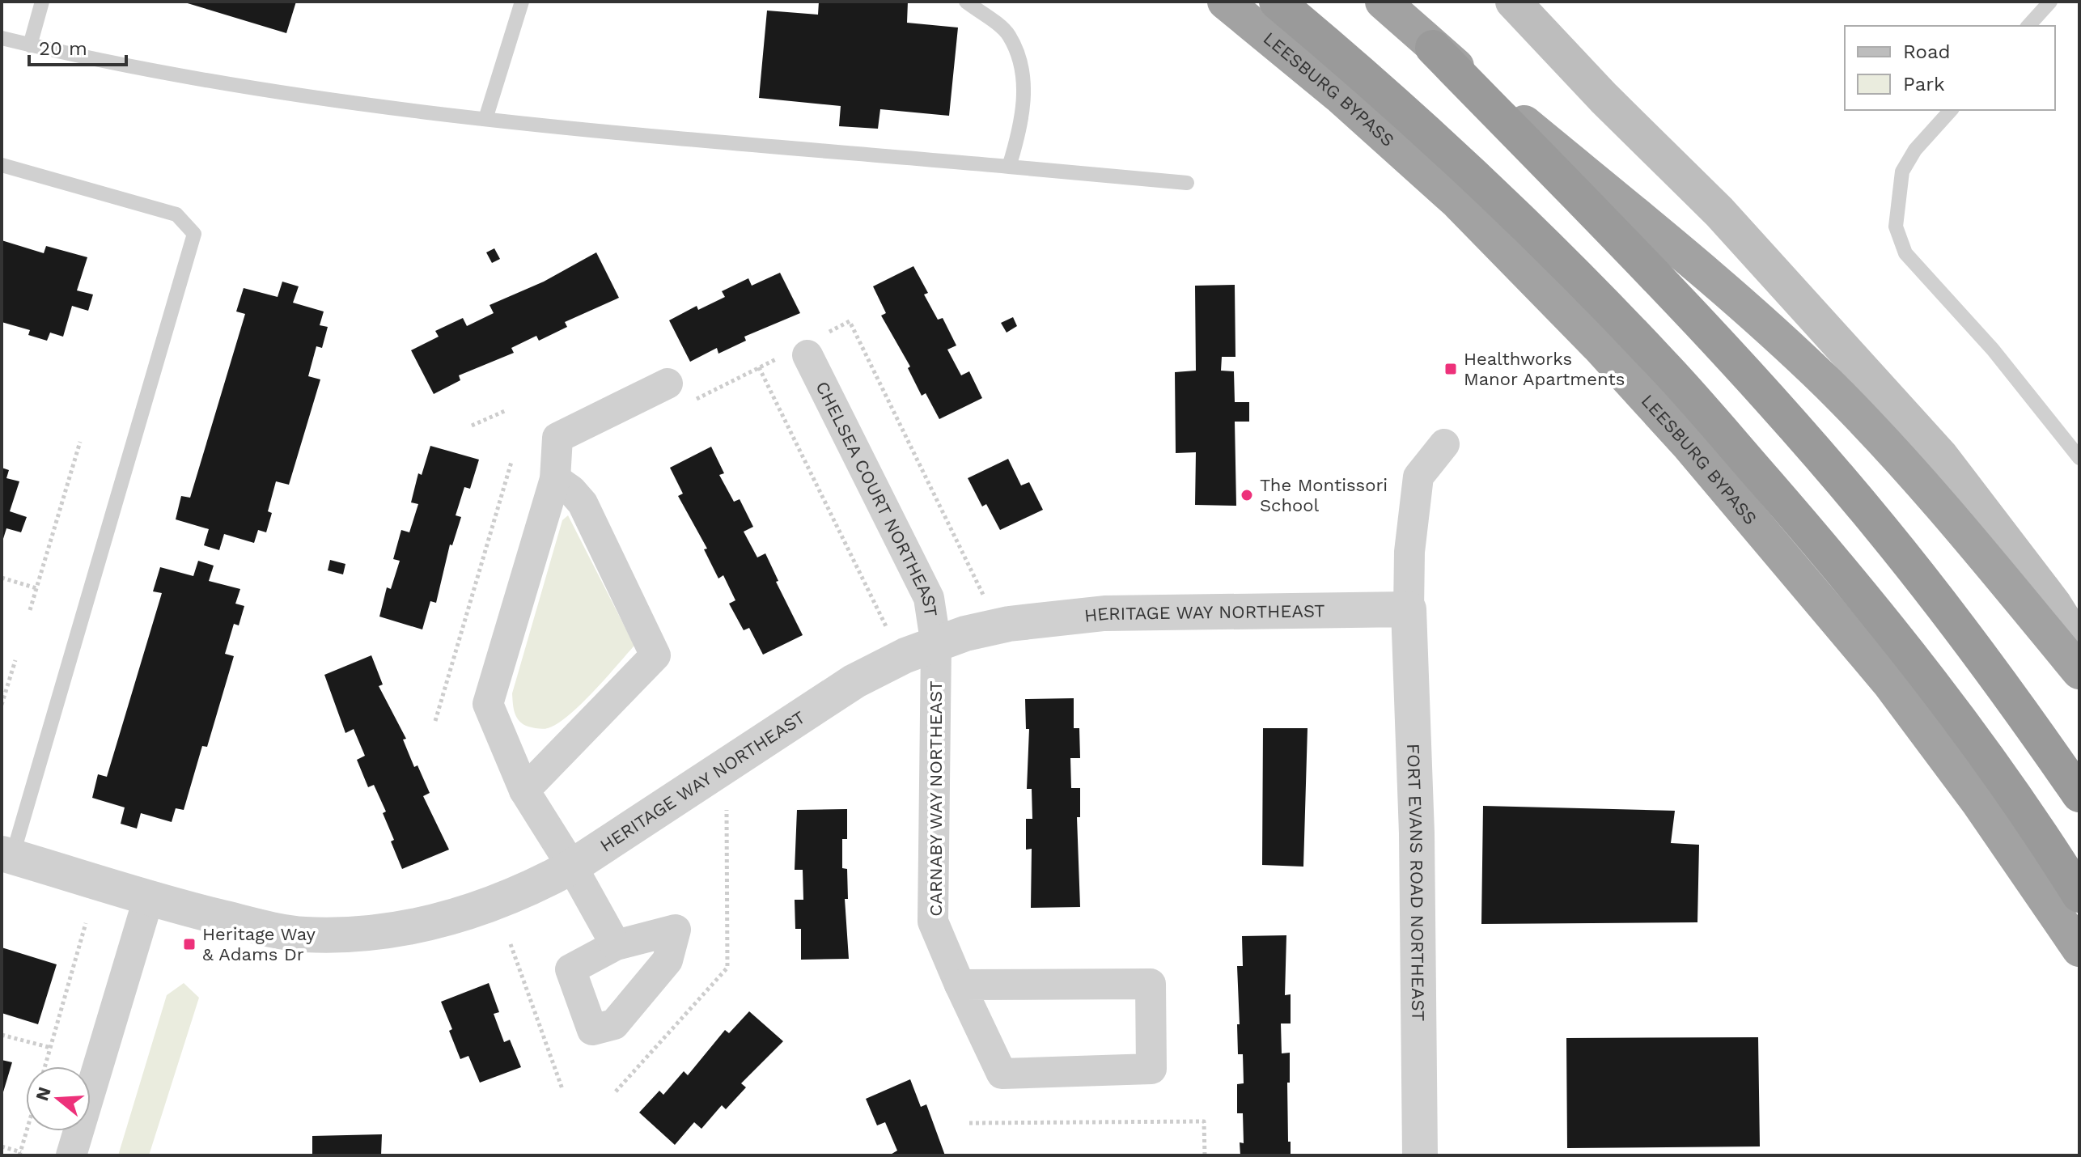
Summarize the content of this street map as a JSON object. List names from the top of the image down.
{
  "streets": {
    "highway": ["LEESBURG BYPASS"],
    "street": [
      "CHELSEA COURT NORTHEAST",
      "HERITAGE WAY NORTHEAST",
      "CARNABY WAY NORTHEAST",
      "FORT EVANS ROAD NORTHEAST"
    ]
  },
  "crossings": [
    ["CHELSEA COURT NORTHEAST", "HERITAGE WAY NORTHEAST"],
    ["CHELSEA COURT NORTHEAST", "CARNABY WAY NORTHEAST"],
    ["HERITAGE WAY NORTHEAST", "CARNABY WAY NORTHEAST"],
    ["HERITAGE WAY NORTHEAST", "FORT EVANS ROAD NORTHEAST"]
  ],
  "places": {
    "transit": ["Healthworks Manor Apartments", "Heritage Way & Adams Dr"],
    "other": ["The Montissori School"]
  },
  "legend": ["Road", "Park"],
  "scale_bar": "20 m",
  "north": "left"
}
